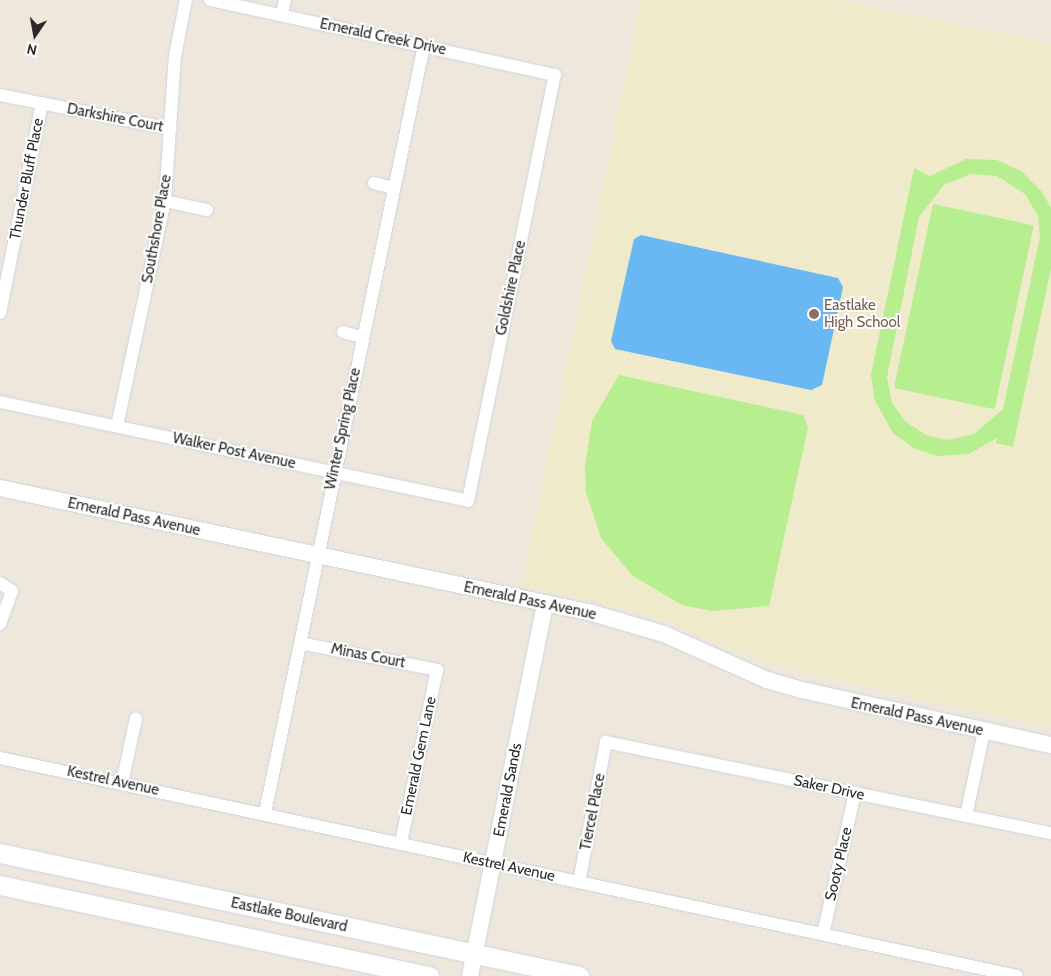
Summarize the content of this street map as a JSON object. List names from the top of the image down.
{
  "streets": {
    "main road": ["Eastlake Boulevard"],
    "street": [
      "Emerald Creek Drive",
      "Darkshire Court",
      "Thunder Bluff Place",
      "Southshore Place",
      "Goldshire Place",
      "Winter Spring Place",
      "Walker Post Avenue",
      "Emerald Pass Avenue",
      "Minas Court",
      "Emerald Gem Lane",
      "Kestrel Avenue",
      "Saker Drive",
      "Emerald Sands",
      "Tiercel Place",
      "Sooty Place"
    ]
  },
  "crossings": [
    ["Emerald Creek Drive", "Goldshire Place"],
    ["Emerald Creek Drive", "Winter Spring Place"],
    ["Darkshire Court", "Thunder Bluff Place"],
    ["Darkshire Court", "Southshore Place"],
    ["Southshore Place", "Walker Post Avenue"],
    ["Goldshire Place", "Walker Post Avenue"],
    ["Winter Spring Place", "Walker Post Avenue"],
    ["Winter Spring Place", "Emerald Pass Avenue"],
    ["Winter Spring Place", "Minas Court"],
    ["Winter Spring Place", "Kestrel Avenue"],
    ["Emerald Pass Avenue", "Emerald Sands"],
    ["Minas Court", "Emerald Gem Lane"],
    ["Emerald Gem Lane", "Kestrel Avenue"],
    ["Kestrel Avenue", "Emerald Sands"],
    ["Kestrel Avenue", "Tiercel Place"],
    ["Kestrel Avenue", "Sooty Place"],
    ["Saker Drive", "Tiercel Place"],
    ["Saker Drive", "Sooty Place"],
    ["Emerald Sands", "Eastlake Boulevard"]
  ],
  "places": ["Eastlake High School"],
  "north": "bottom"
}
